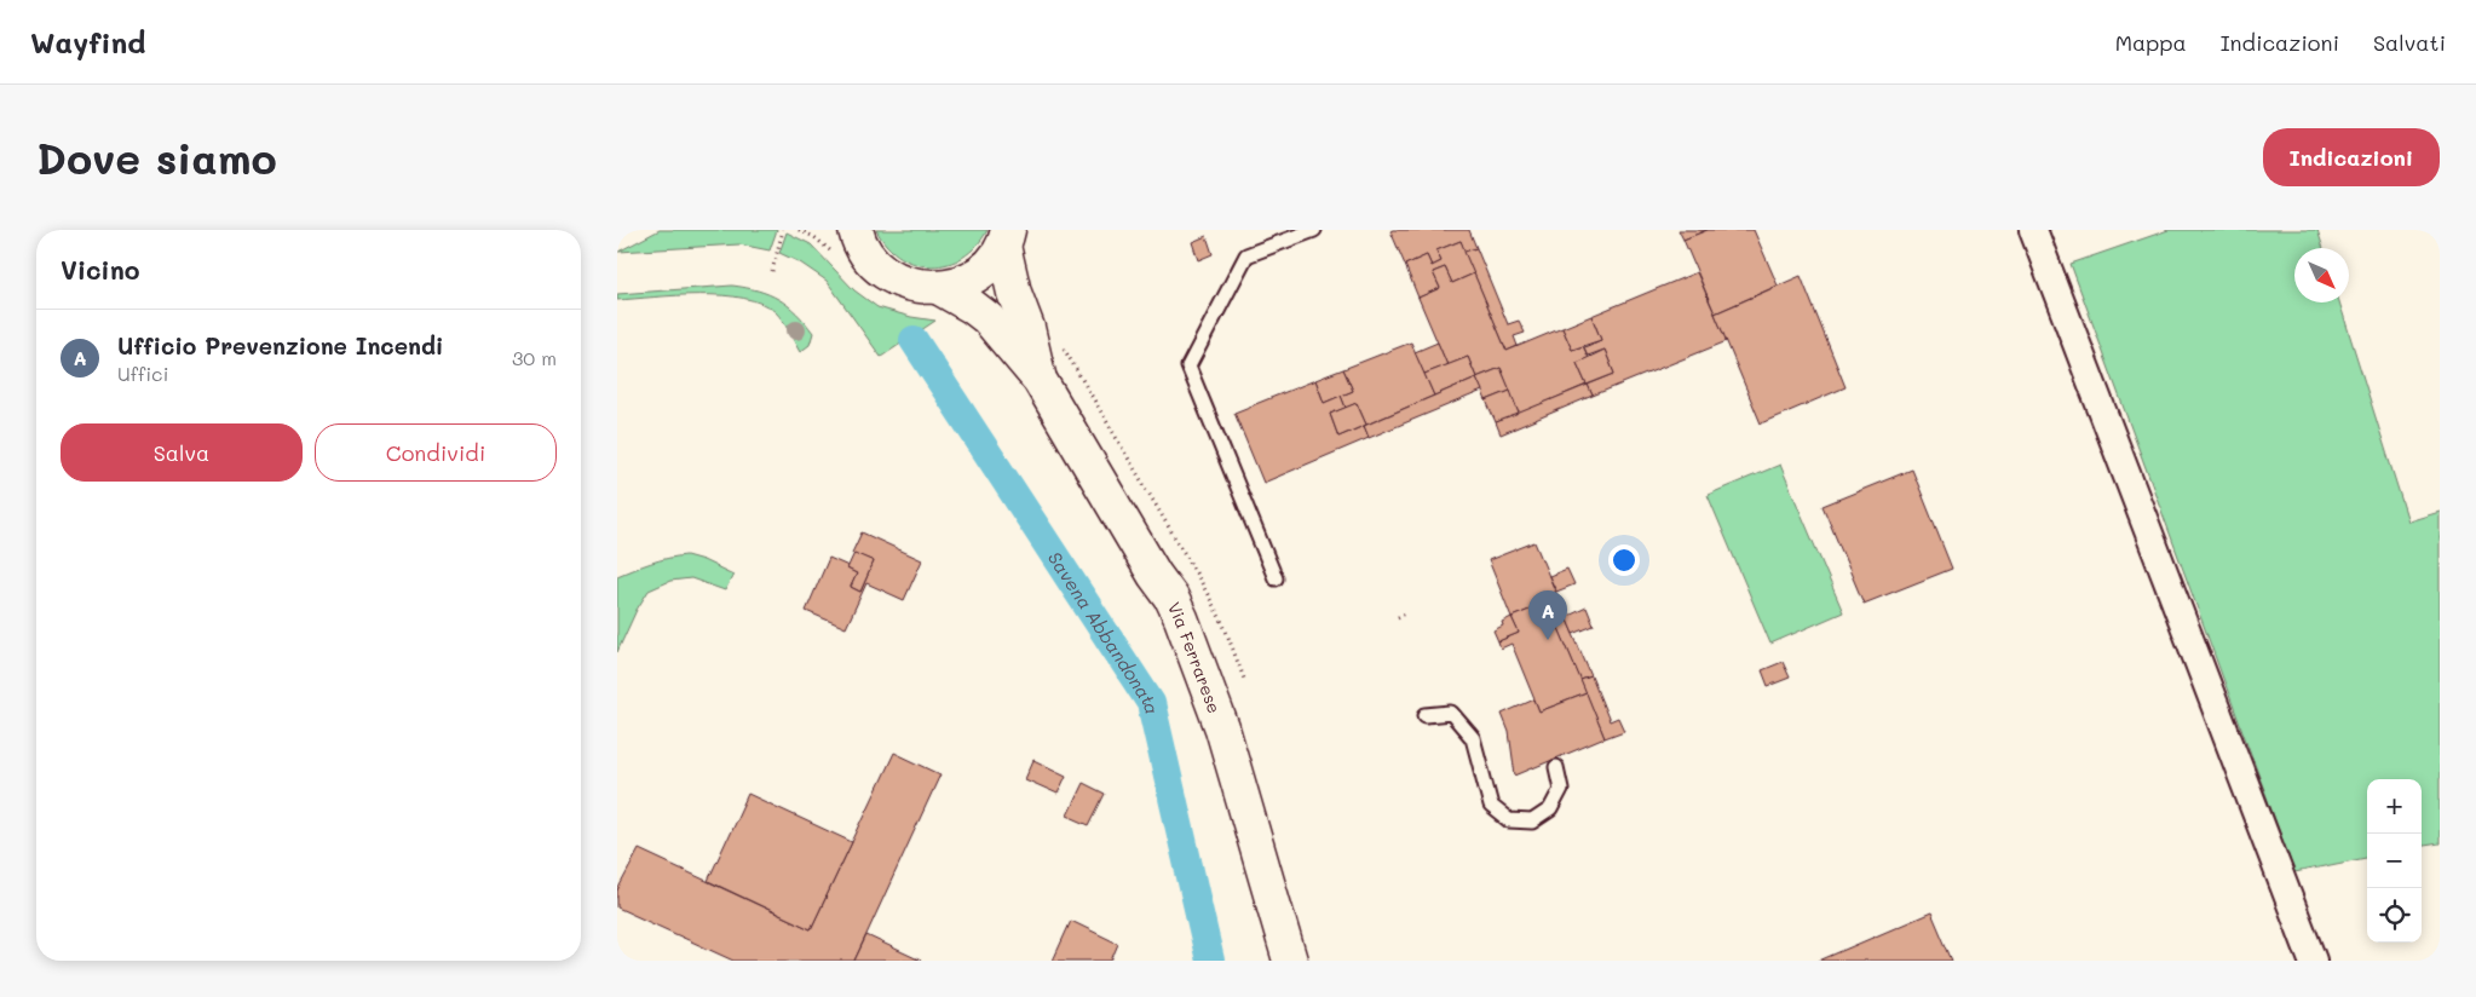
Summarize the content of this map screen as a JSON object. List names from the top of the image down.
{
  "streets": {
    "main road": ["Via Ferrarese"]
  },
  "water": ["Savena Abbandonata"],
  "north": "bottom right",
  "page": {
    "header": "Wayfind",
    "nav": ["Mappa", "Indicazioni", "Salvati"],
    "buttons": [
      "Indicazioni",
      ["Salva", "Condividi"]
    ],
    "title": "Dove siamo",
    "heading": "Vicino",
    "list": [
      {
        "mark": "A",
        "name": "Ufficio Prevenzione Incendi",
        "note": "Uffici",
        "value": "30 m"
      }
    ],
    "pins": "A",
    "map_buttons": ["+", "−"]
  }
}
